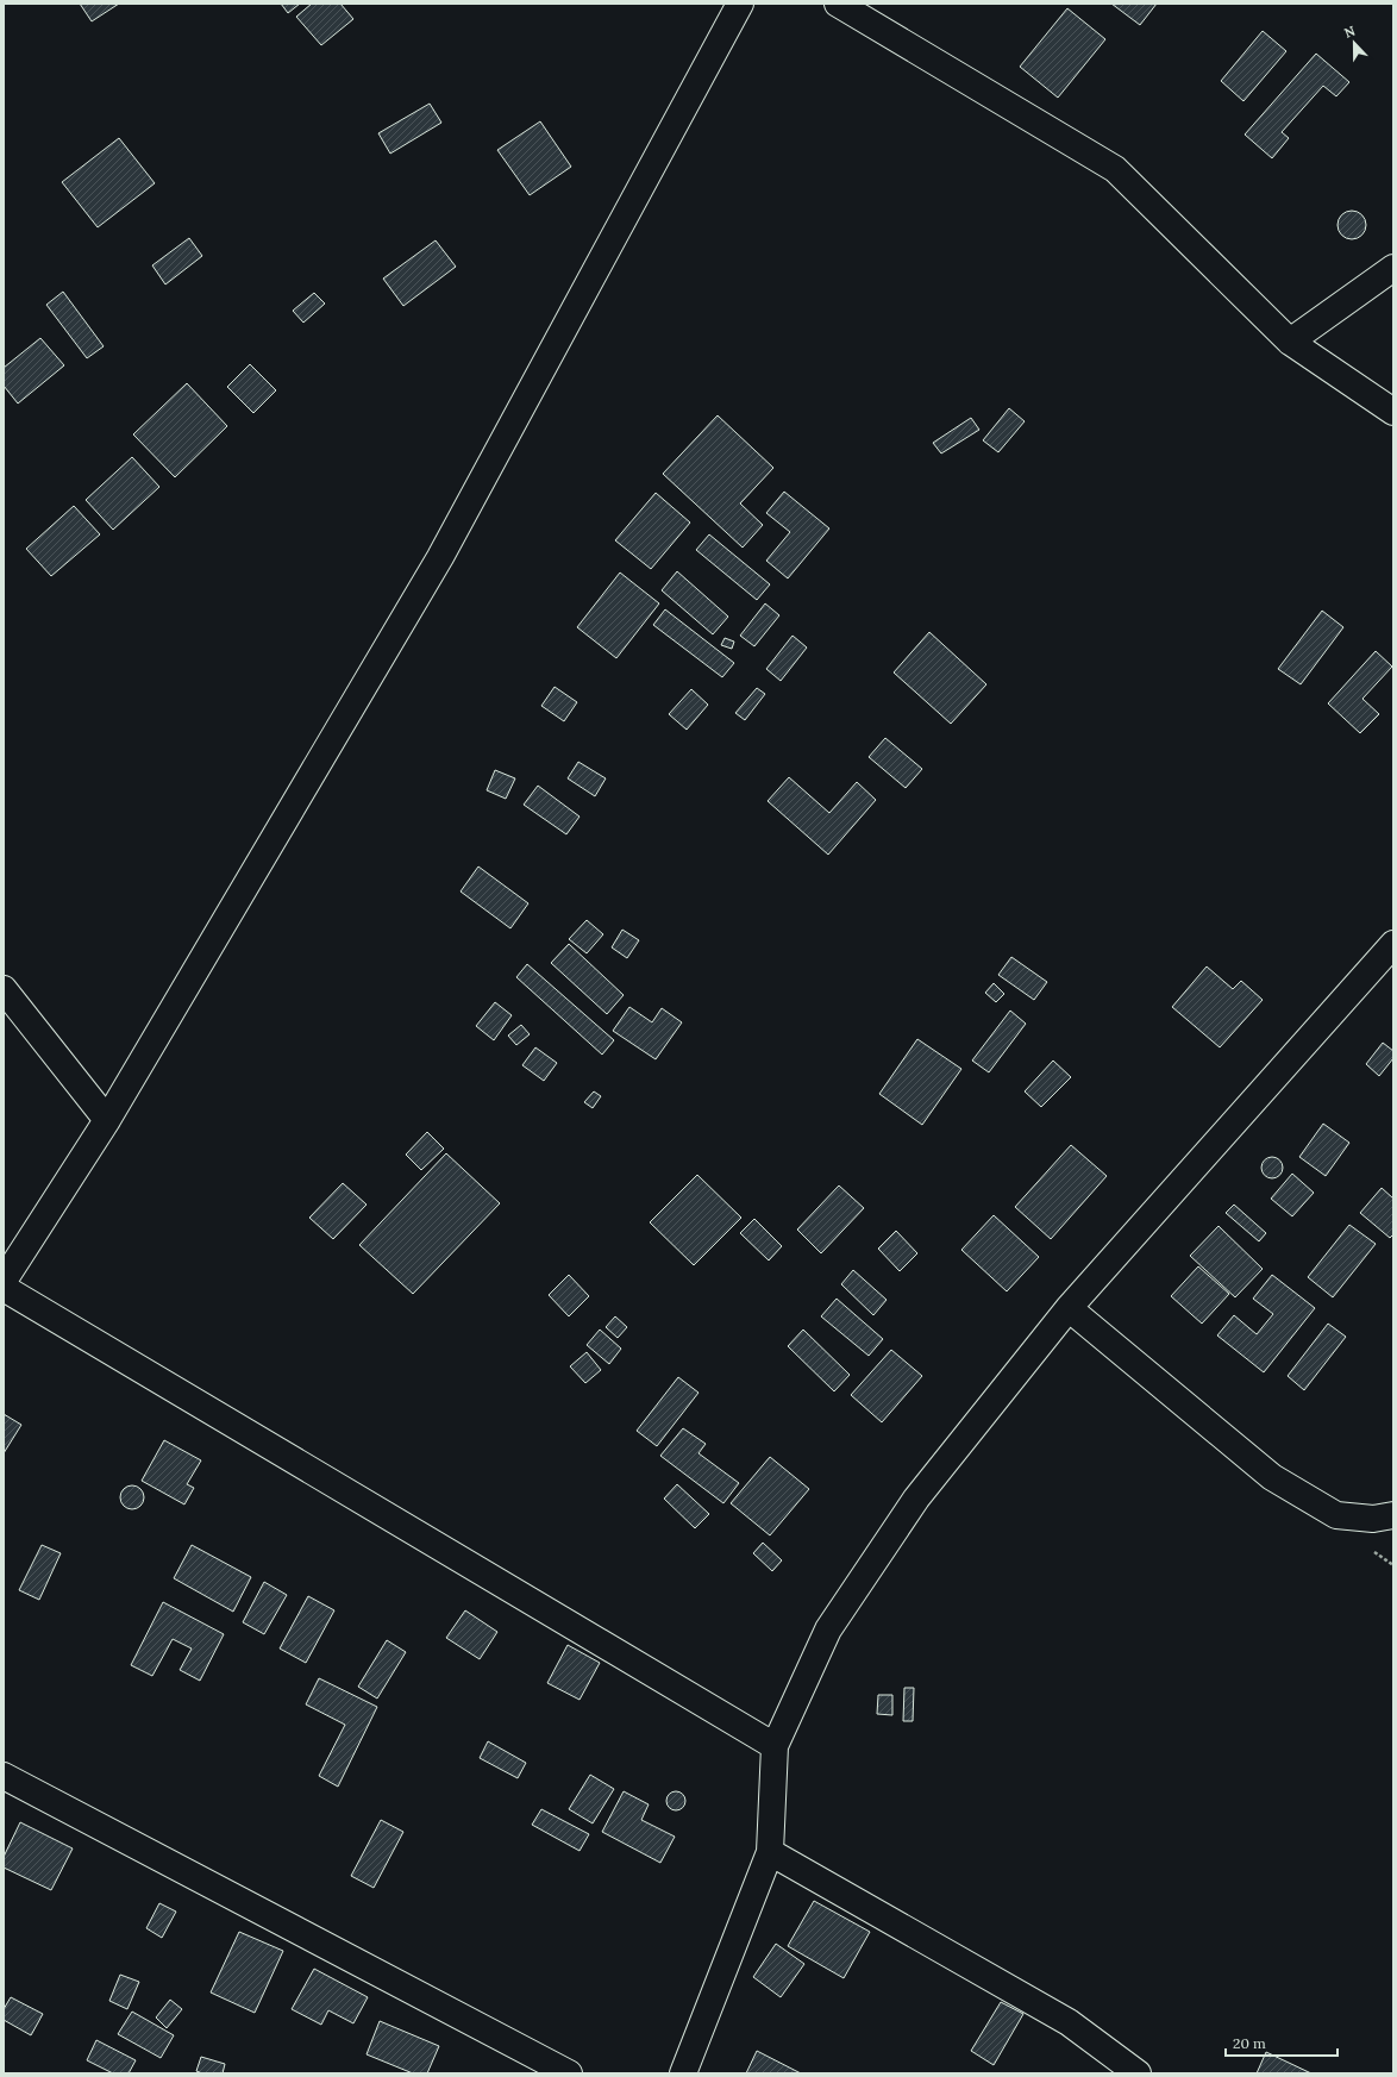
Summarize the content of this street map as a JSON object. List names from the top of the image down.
{
  "scale_bar": "20 m",
  "north": "top"
}
